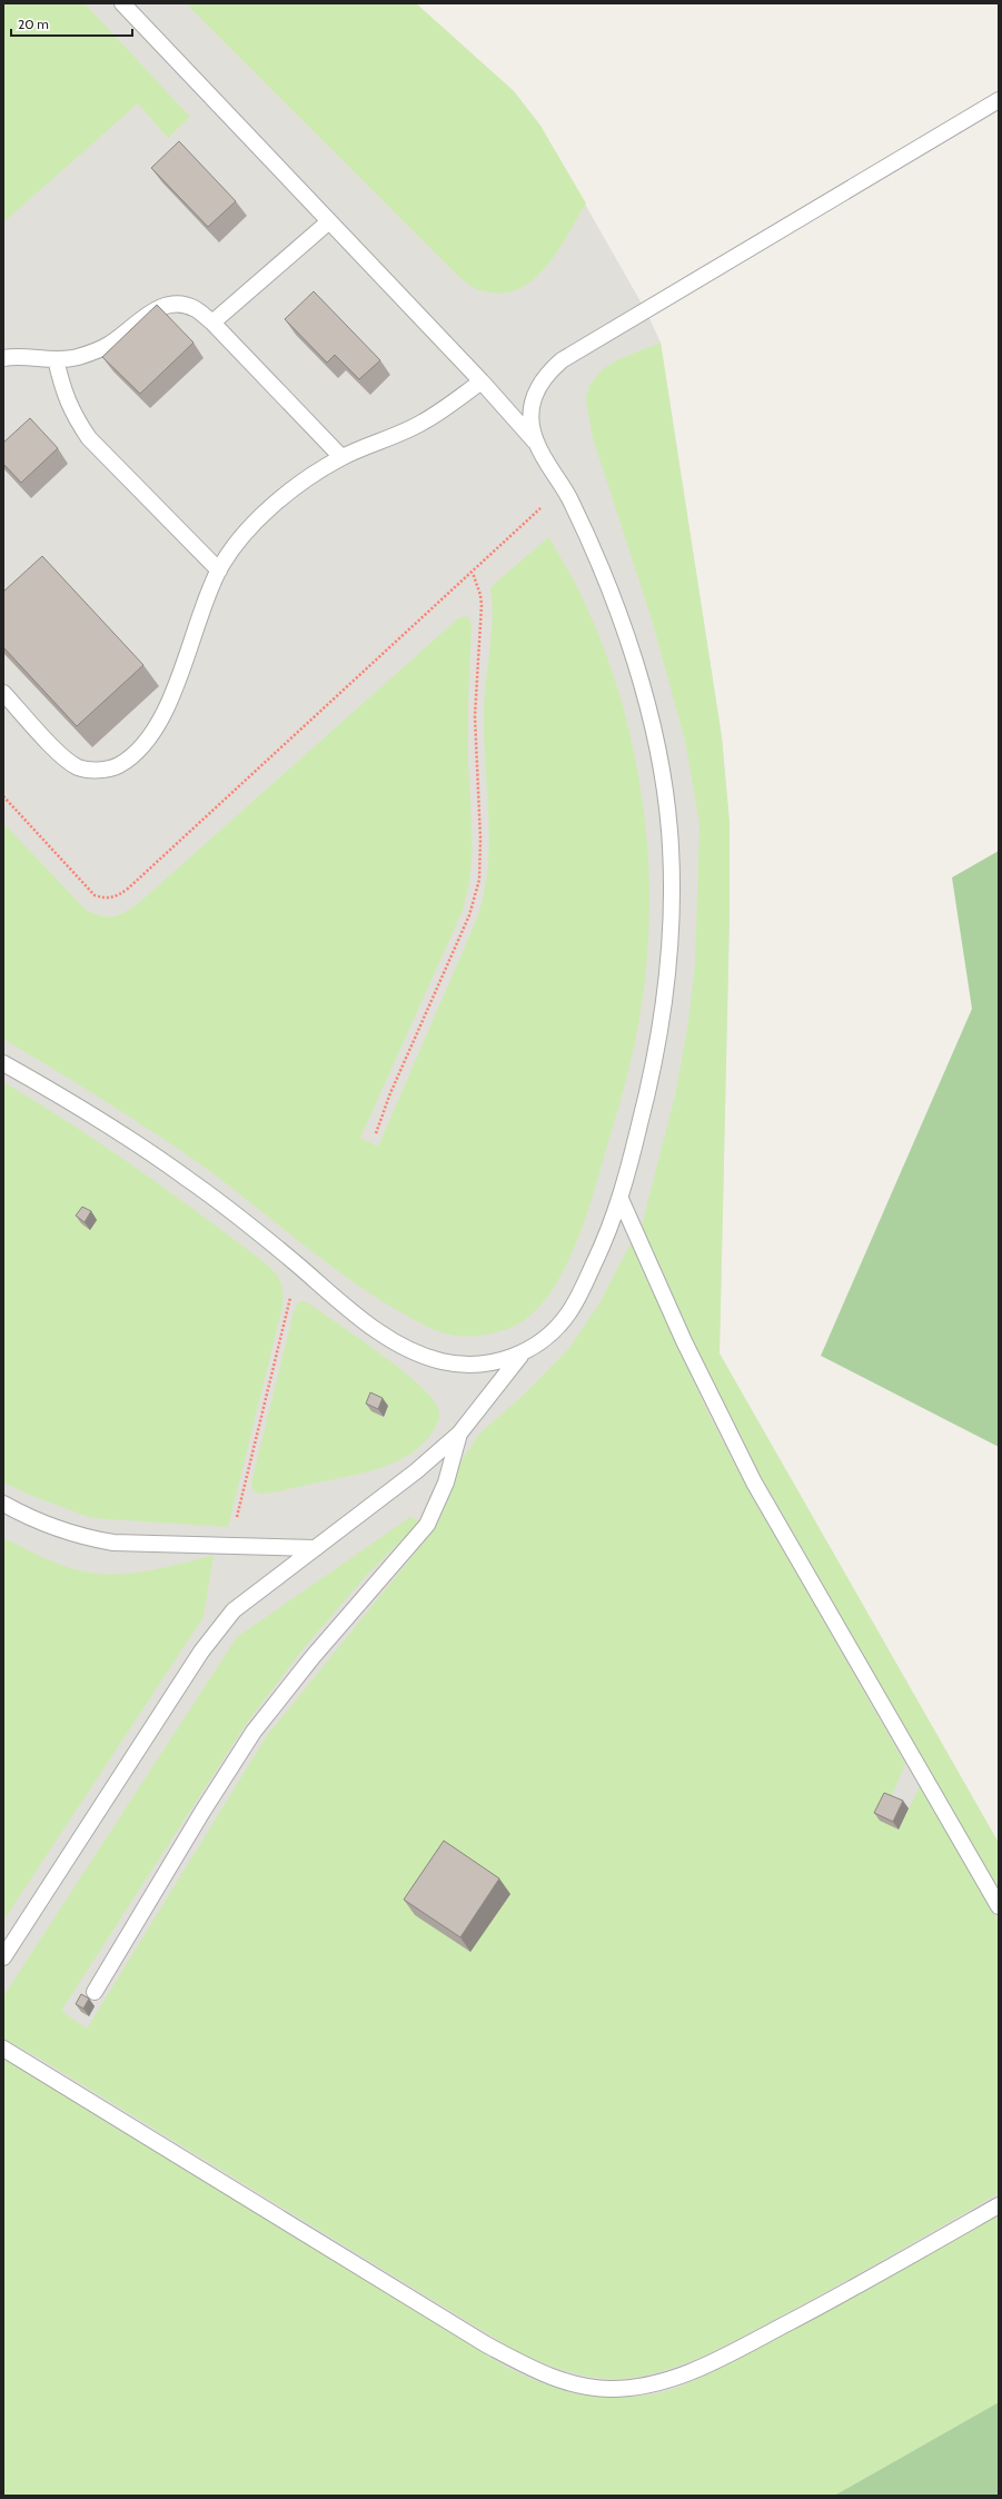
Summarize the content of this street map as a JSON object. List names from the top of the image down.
{
  "scale_bar": "20 m"
}
